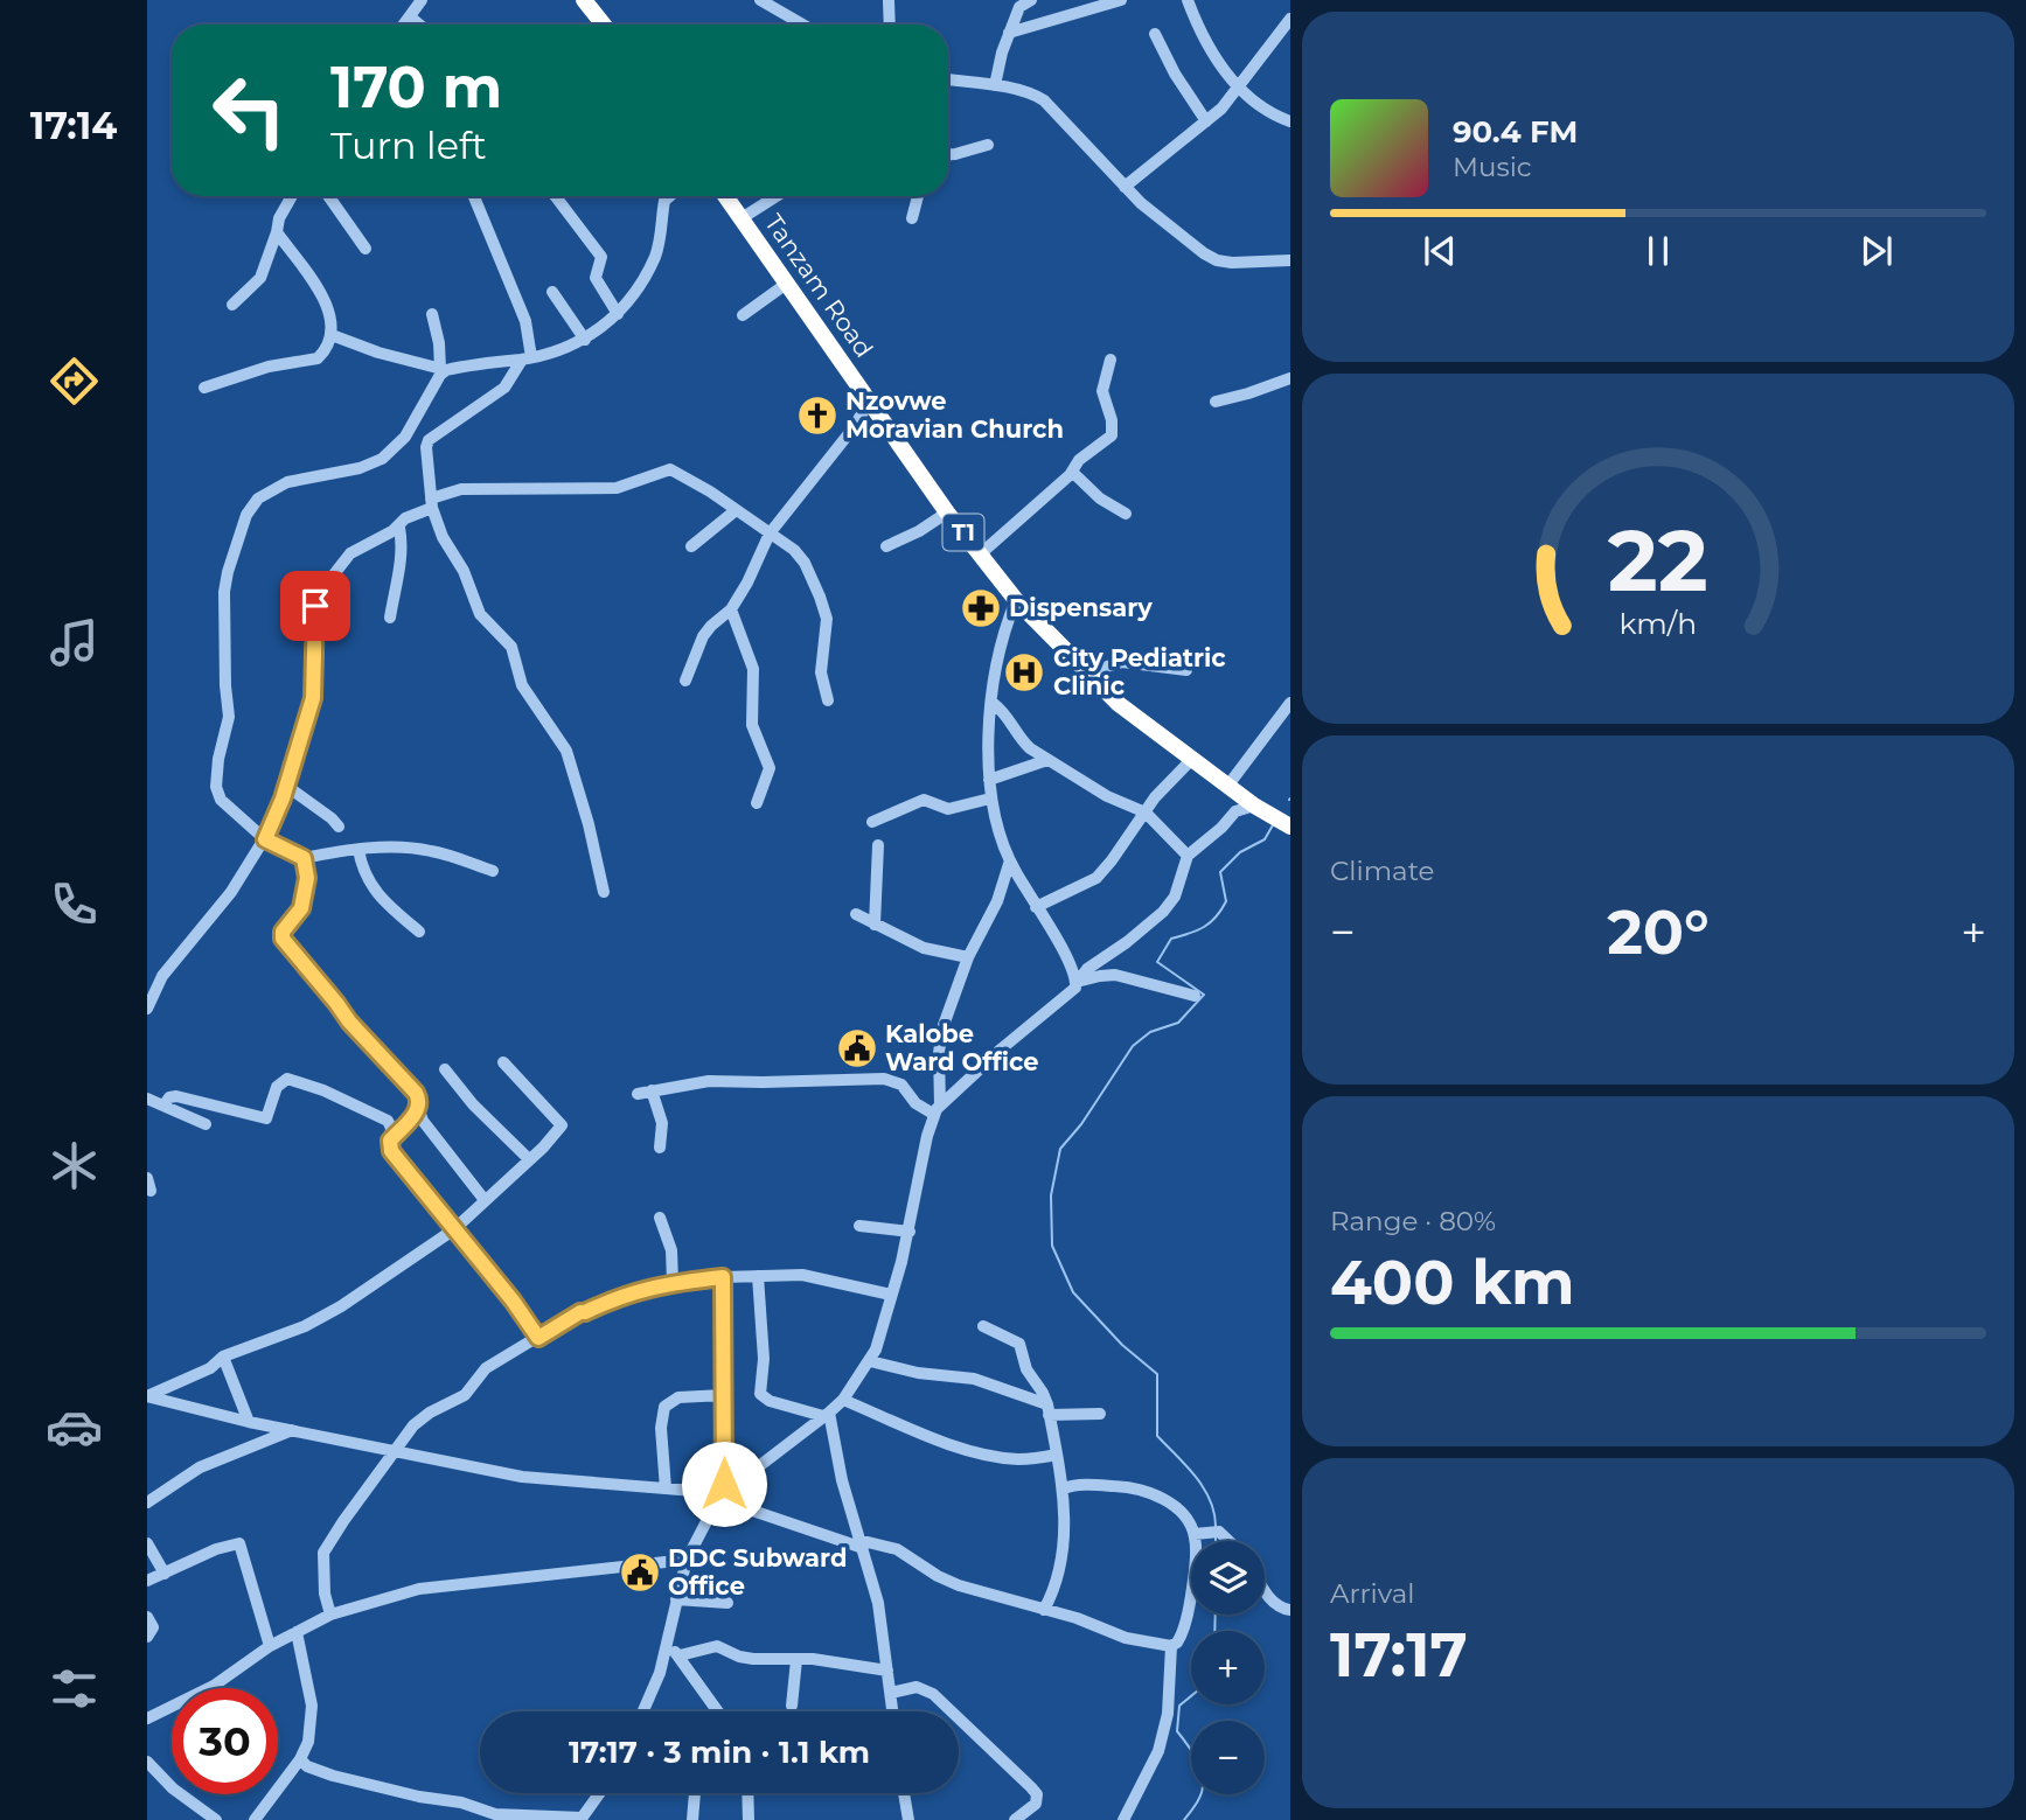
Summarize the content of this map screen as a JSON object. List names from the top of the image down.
{
  "streets": {
    "highway": ["Tanzam Road", "T1"]
  },
  "places": {
    "church": ["Nzovwe Moravian Church"],
    "pharmacy": ["Dispensary"],
    "hospital": ["City Pediatric Clinic"],
    "public building": ["Kalobe Ward Office", "DDC Subward Office"]
  },
  "page": {
    "tabs": "17:14",
    "turn": ["170 m", "Turn left"],
    "song": ["90.4 FM", "Music"],
    "tile": [
      "Climate",
      ["Range · 80%", "400 km"],
      ["Arrival", "17:17"]
    ],
    "heat": ["−", "20°", "+"],
    "map_buttons": ["+", "−"],
    "limit": "30",
    "trip": "17:17 · 3 min · 1.1 km",
    "gauge": ["22", "km/h"]
  }
}
